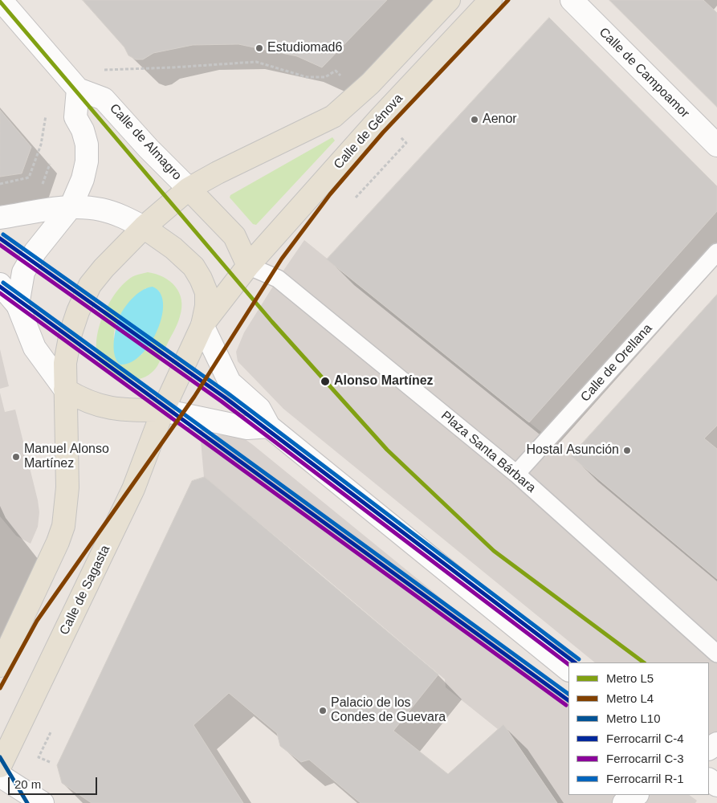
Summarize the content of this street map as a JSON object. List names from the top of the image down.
{
  "streets": {
    "main road": ["Calle de Génova", "Calle de Sagasta"],
    "street": [
      "Calle de Campoamor",
      "Calle de Almagro",
      "Calle de Orellana",
      "Plaza Santa Bárbara"
    ]
  },
  "crossings": [
    ["Calle de Génova", "Plaza Santa Bárbara"],
    ["Calle de Génova", "Calle de Sagasta"],
    ["Calle de Orellana", "Plaza Santa Bárbara"]
  ],
  "places": [
    "Estudiomad6",
    "Aenor",
    "Alonso Martínez",
    "Hostal Asunción",
    "Manuel Alonso Martínez",
    "Palacio de los Condes de Guevara"
  ],
  "lines": [
    "metro line L4",
    "metro line L5",
    "rail line R-1",
    "rail line C-4",
    "rail line C-3",
    "metro line L10"
  ],
  "legend": [
    "Metro L5",
    "Metro L4",
    "Metro L10",
    "Ferrocarril C-4",
    "Ferrocarril C-3",
    "Ferrocarril R-1"
  ],
  "scale_bar": "20 m"
}
